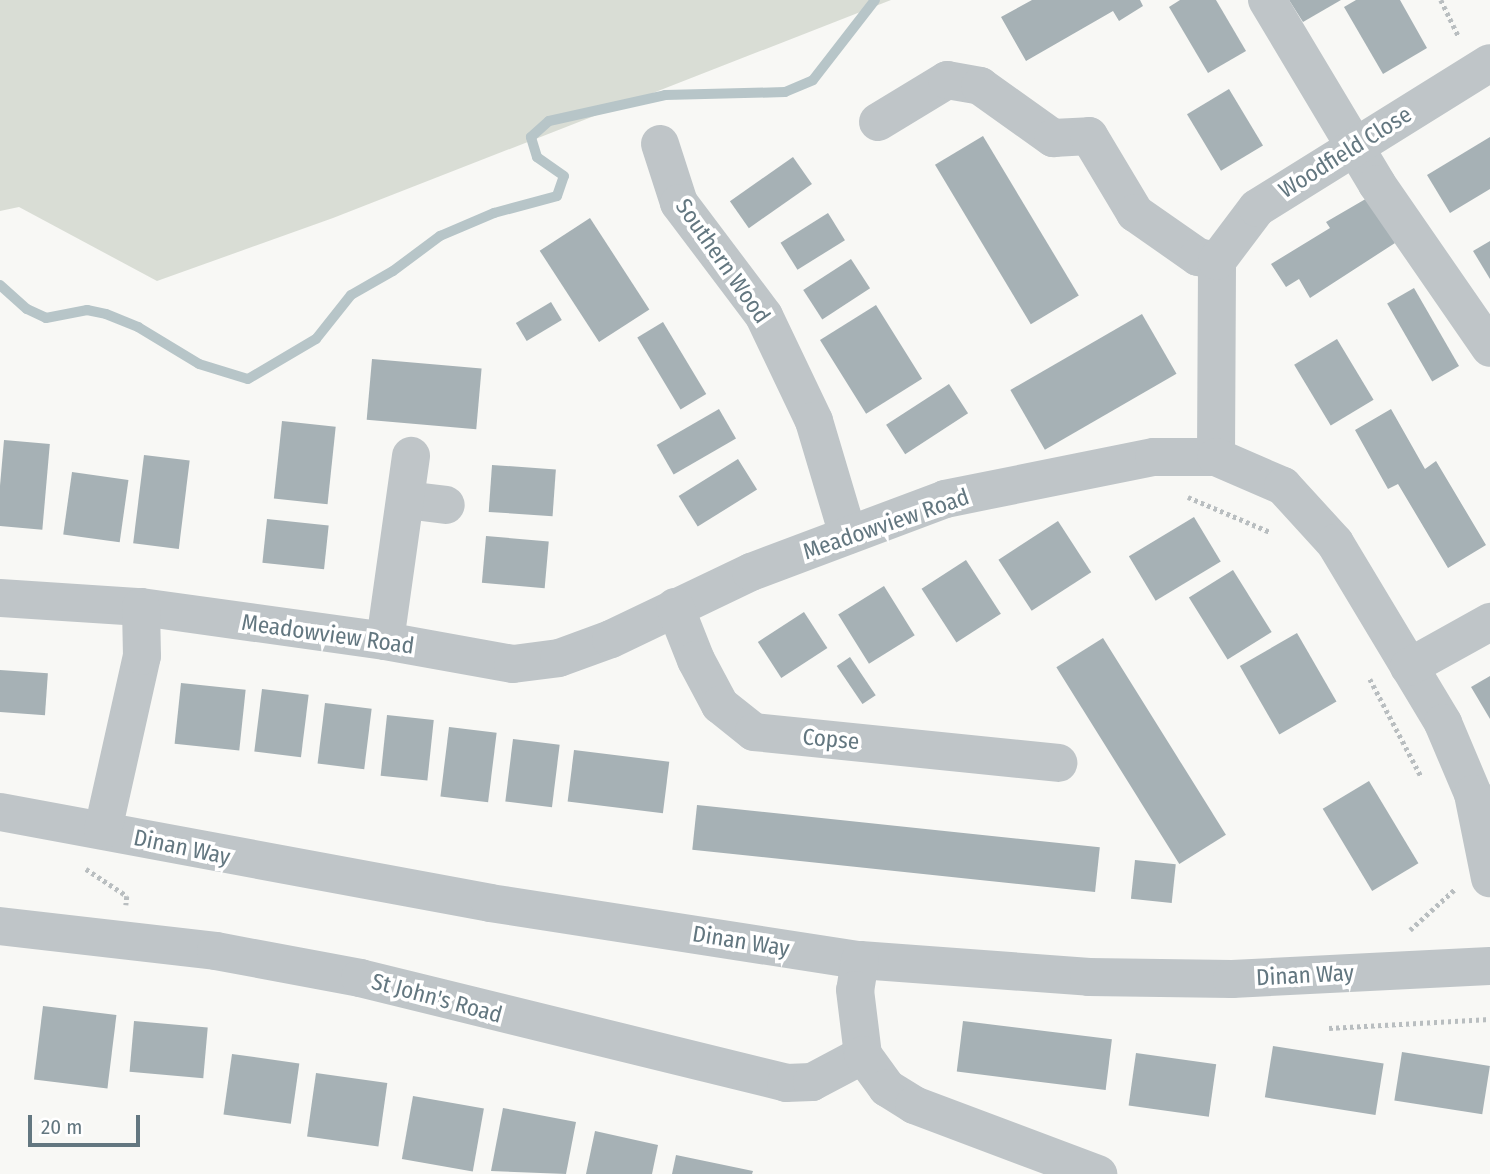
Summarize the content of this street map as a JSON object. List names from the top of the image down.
{
  "streets": {
    "street": [
      "Woodfield Close",
      "Southern Wood",
      "Meadowview Road",
      "Copse",
      "Dinan Way",
      "St John's Road"
    ]
  },
  "crossings": [
    ["Southern Wood", "Meadowview Road"],
    ["Meadowview Road", "Copse"]
  ],
  "scale_bar": "20 m"
}
